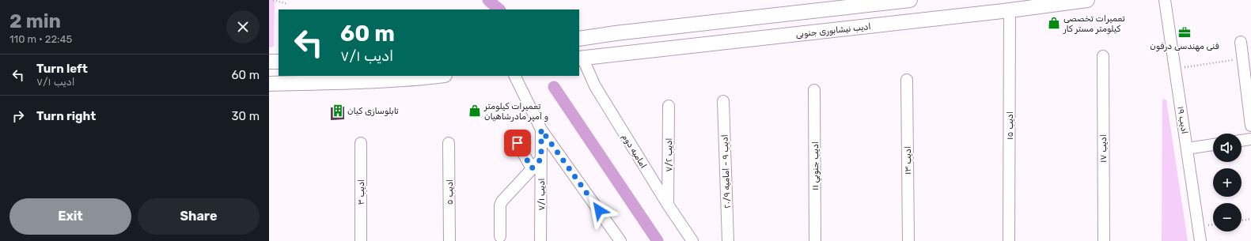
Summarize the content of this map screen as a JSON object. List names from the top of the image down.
{
  "streets": {
    "main road": ["ادیب نیشابوری جنوبی"],
    "street": [
      "ادیب ۱۹",
      "ادیب ۱۵",
      "ادیب ۱۷",
      "امامیه دوم",
      "ادیب ۷/۲",
      "ادیب ۱۳",
      "ادیب جنوبي ١١",
      "ادیب ۹ - امامیه ۲۰/۹",
      "ادیب ۳",
      "ادیب ۵",
      "ادیب ۷/۱"
    ]
  },
  "crossings": [
    ["ادیب نیشابوری جنوبی", "ادیب ۱۵"],
    ["ادیب نیشابوری جنوبی", "امامیه دوم"],
    ["امامیه دوم", "ادیب ۷/۲"]
  ],
  "places": {
    "shop": ["تعمیرات تخصصی کیلومتر مستر کار", "تعمیرات کیلومتر و آمپر مادرشاهیان"],
    "office": ["فنی مهندسی درفون"],
    "building": ["تابلوسازی کیان"]
  },
  "page": {
    "heading": ["2 min", "110 m · 22:45"],
    "turn": ["60 m", "ادیب ۷/۱"],
    "list": [
      {
        "name": "Turn left",
        "note": "ادیب ۷/۱",
        "value": "60 m"
      },
      {
        "name": "Turn right",
        "value": "30 m"
      }
    ],
    "map_buttons": ["+", "−"],
    "buttons": ["Exit", "Share"]
  }
}
